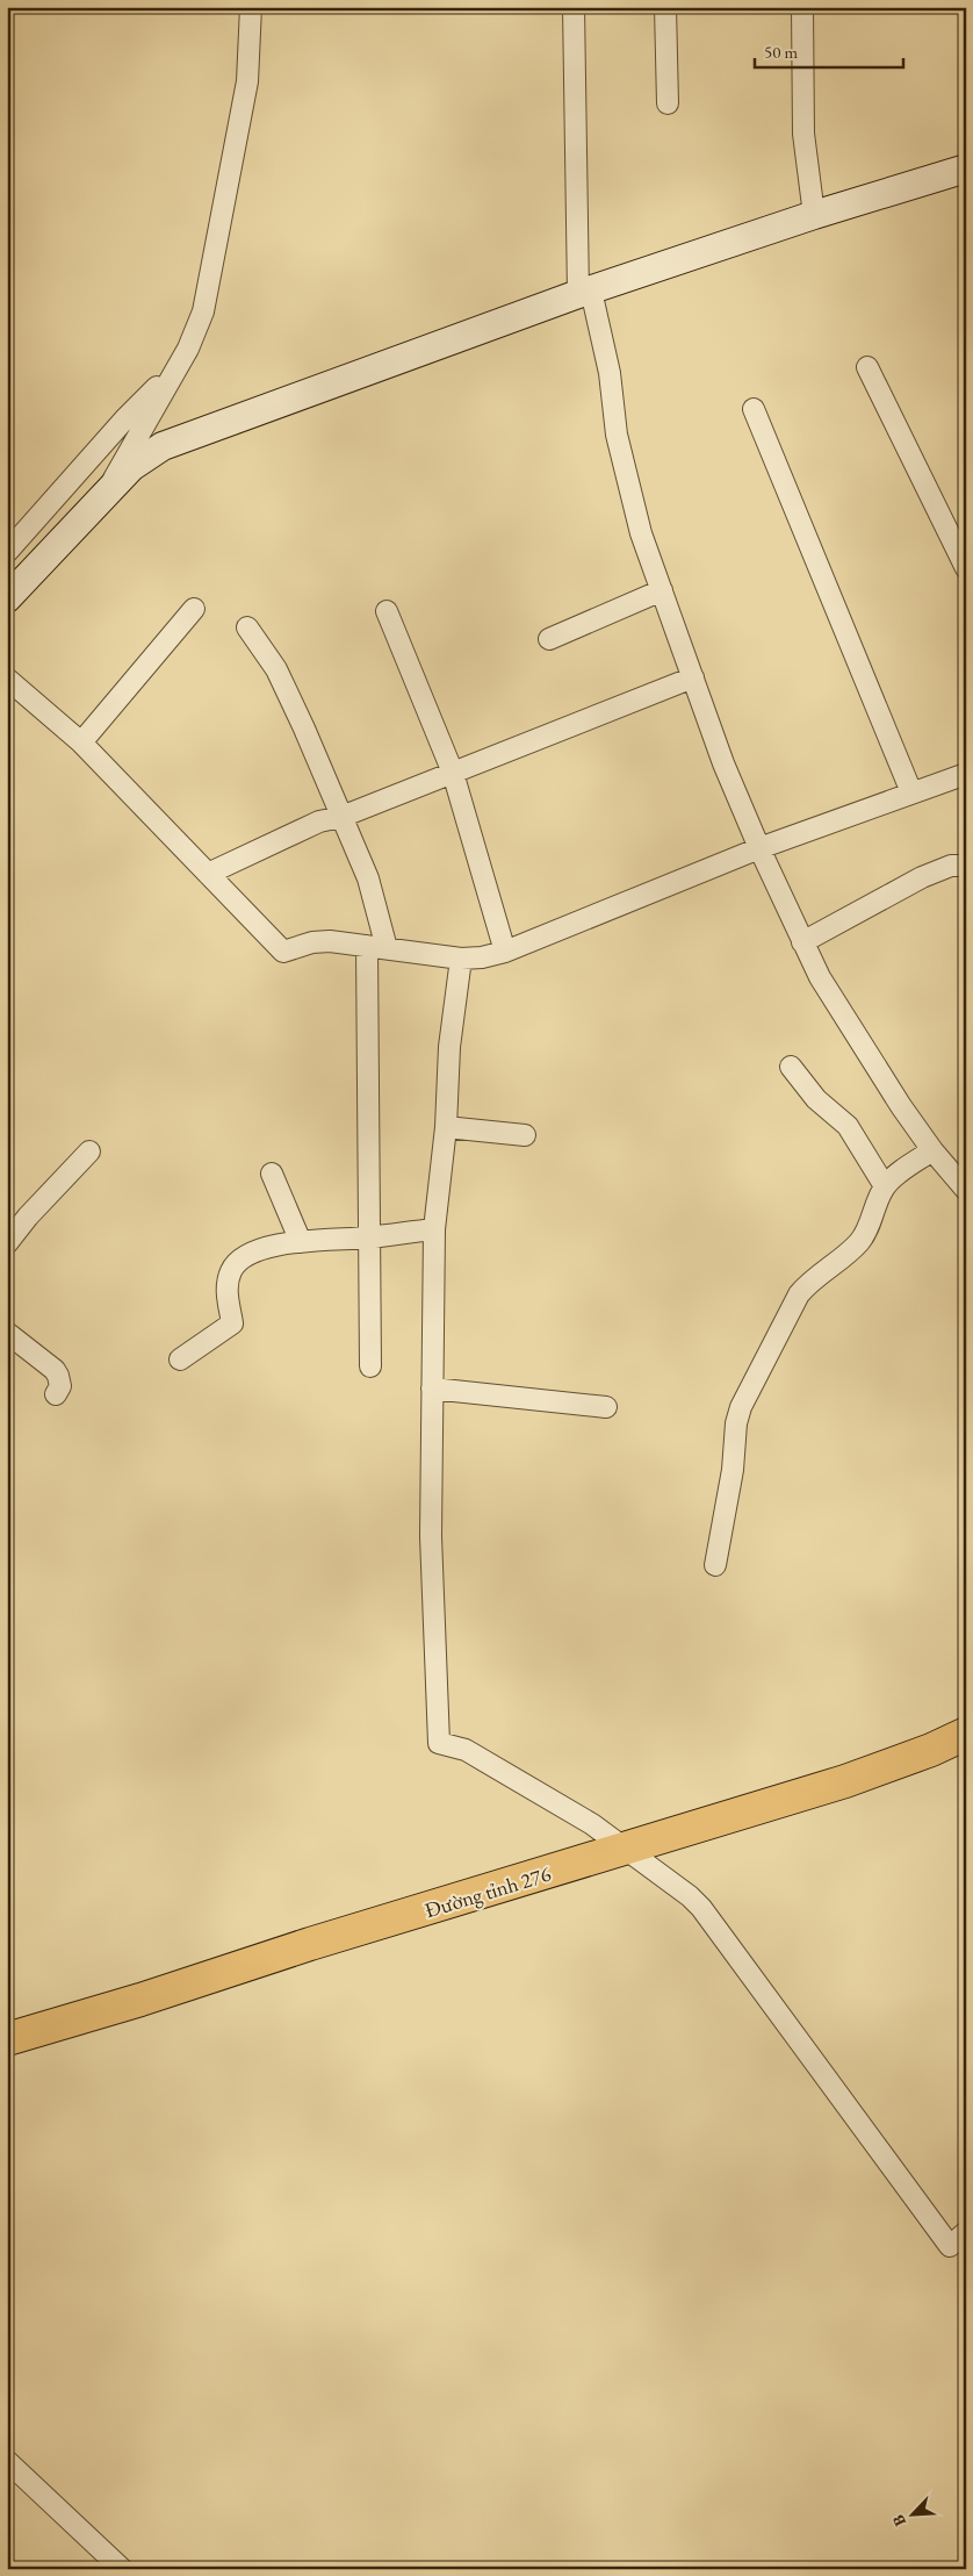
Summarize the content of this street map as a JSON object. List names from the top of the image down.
{
  "streets": {
    "main road": ["Đường tỉnh 276"]
  },
  "scale_bar": "50 m",
  "north": "bottom left"
}
